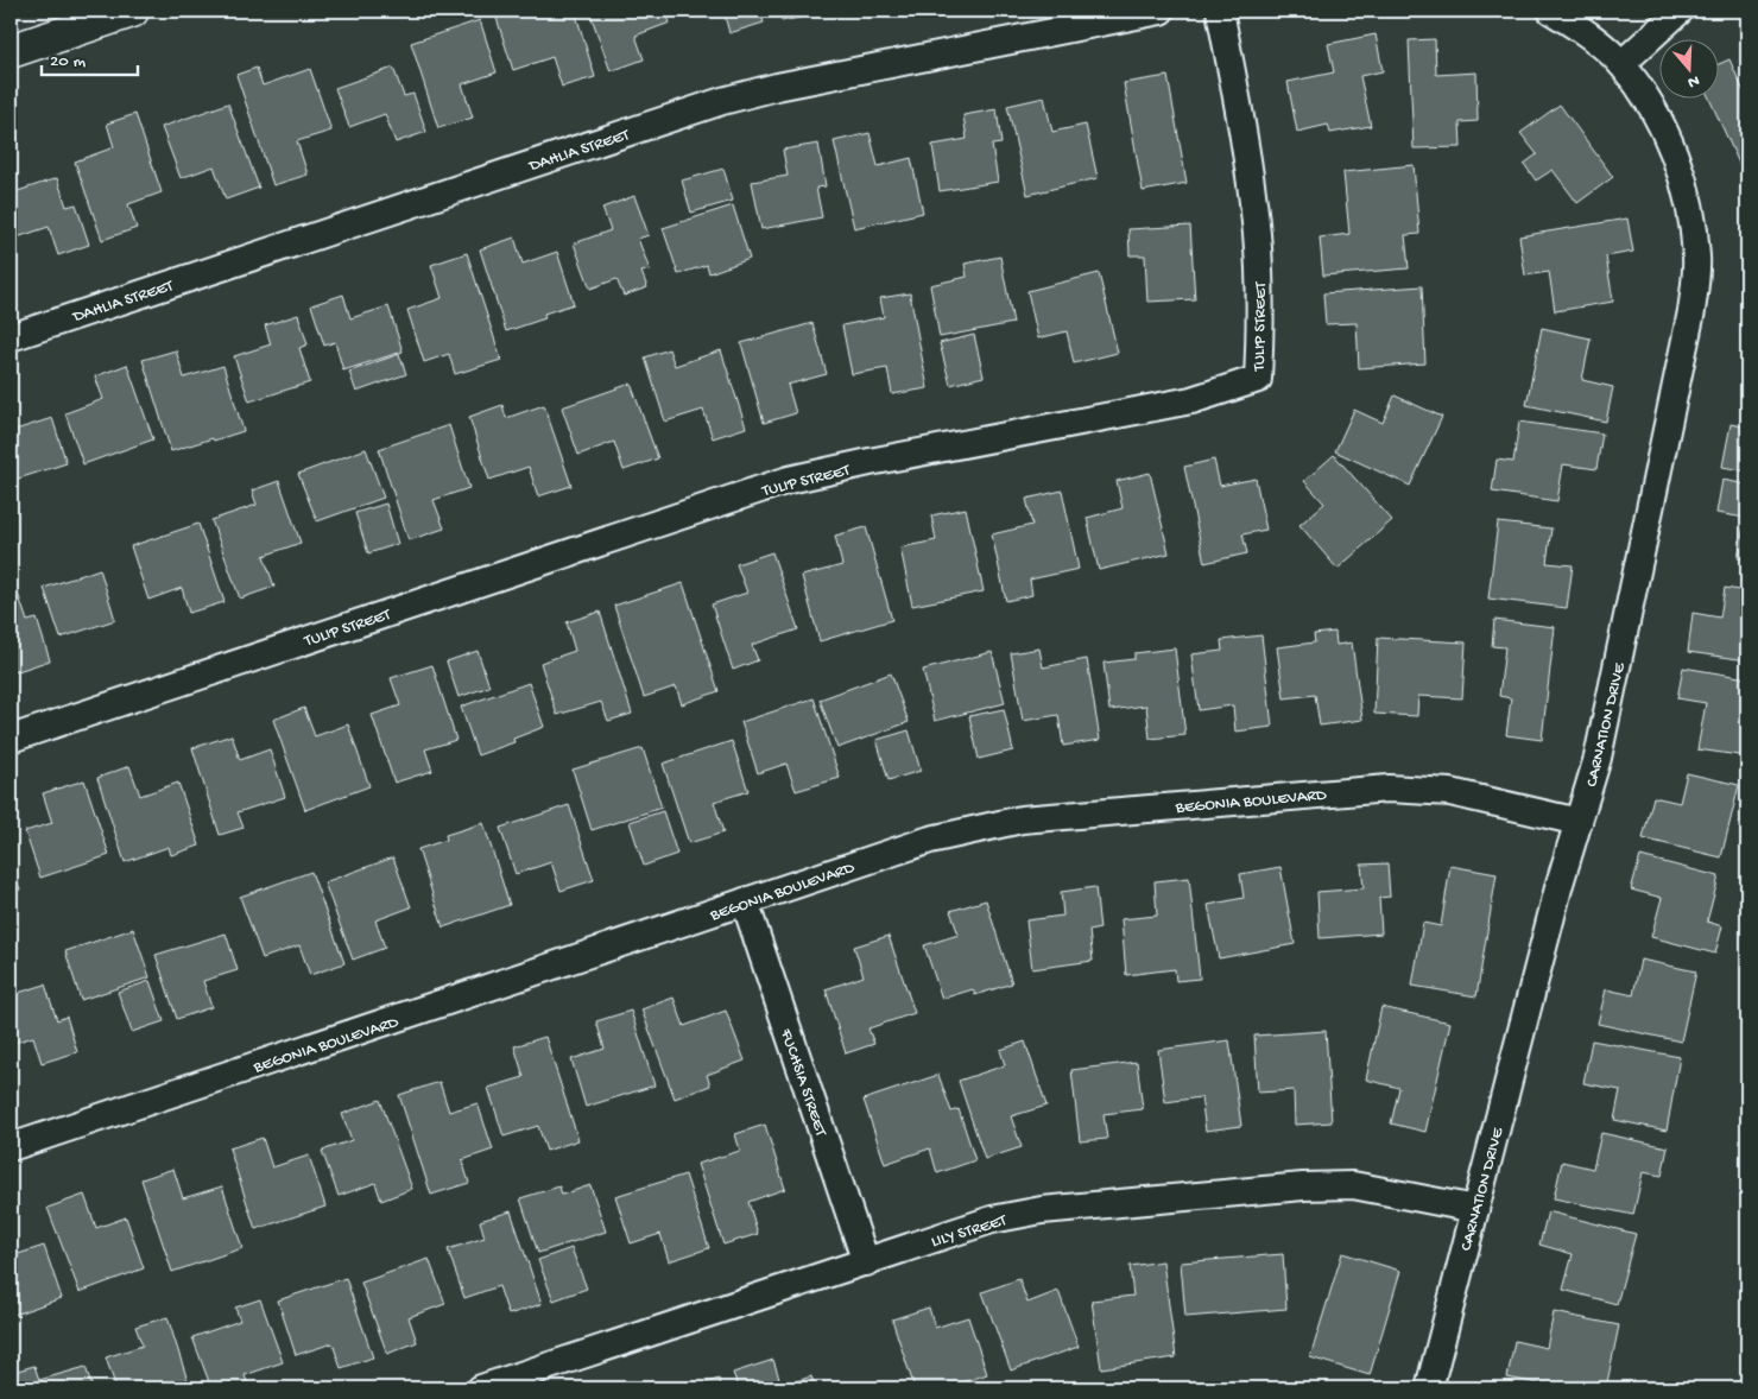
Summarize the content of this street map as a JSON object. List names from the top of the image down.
{
  "streets": {
    "street": [
      "DAHLIA STREET",
      "TULIP STREET",
      "CARNATION DRIVE",
      "BEGONIA BOULEVARD",
      "FUCHSIA STREET",
      "LILY STREET"
    ]
  },
  "crossings": [
    ["CARNATION DRIVE", "BEGONIA BOULEVARD"],
    ["CARNATION DRIVE", "LILY STREET"],
    ["BEGONIA BOULEVARD", "FUCHSIA STREET"],
    ["FUCHSIA STREET", "LILY STREET"]
  ],
  "scale_bar": "20 m",
  "north": "bottom"
}
